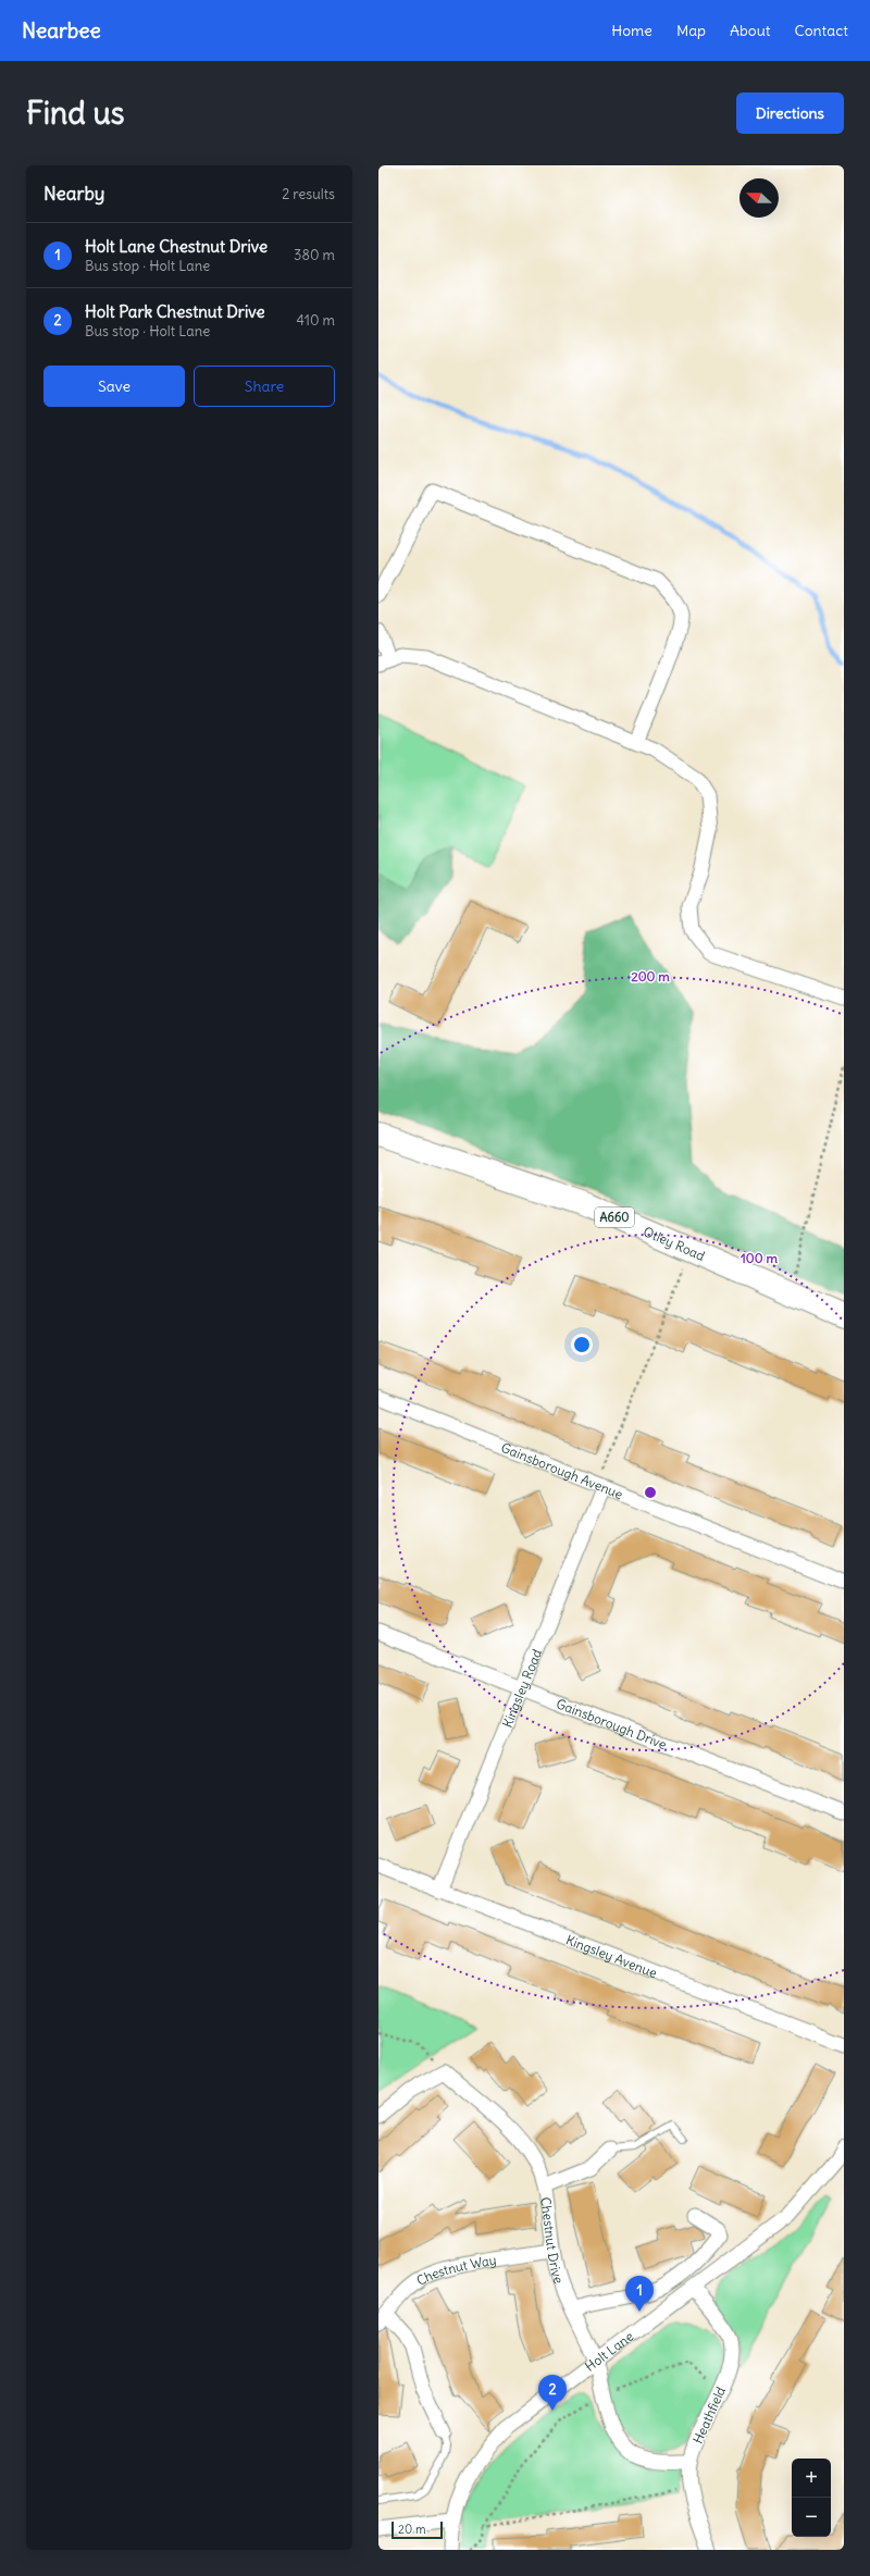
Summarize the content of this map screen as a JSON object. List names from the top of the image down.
{
  "streets": {
    "highway": ["A660", "Otley Road"],
    "street": [
      "Gainsborough Avenue",
      "Kingsley Road",
      "Gainsborough Drive",
      "Kingsley Avenue",
      "Chestnut Drive",
      "Chestnut Way",
      "Holt Lane",
      "Heathfield"
    ]
  },
  "crossings": [
    ["Gainsborough Avenue", "Kingsley Road"],
    ["Kingsley Road", "Gainsborough Drive"],
    ["Kingsley Road", "Kingsley Avenue"],
    ["Chestnut Drive", "Chestnut Way"],
    ["Chestnut Drive", "Holt Lane"],
    ["Chestnut Drive", "Heathfield"],
    ["Holt Lane", "Heathfield"]
  ],
  "scale_bar": "20 m",
  "north": "left",
  "page": {
    "header": "Nearbee",
    "nav": [
      "Home",
      "Map",
      "About",
      "Contact"
    ],
    "buttons": [
      "Directions",
      ["Save", "Share"]
    ],
    "title": "Find us",
    "heading": ["Nearby", "2 results"],
    "list": [
      {
        "mark": "1",
        "name": "Holt Lane Chestnut Drive",
        "note": "Bus stop · Holt Lane",
        "value": "380 m"
      },
      {
        "mark": "2",
        "name": "Holt Park Chestnut Drive",
        "note": "Bus stop · Holt Lane",
        "value": "410 m"
      }
    ],
    "pins": ["1", "2"],
    "map_buttons": ["+", "−"],
    "scale": "20 m"
  },
  "rings": ["200 m", "100 m"]
}
